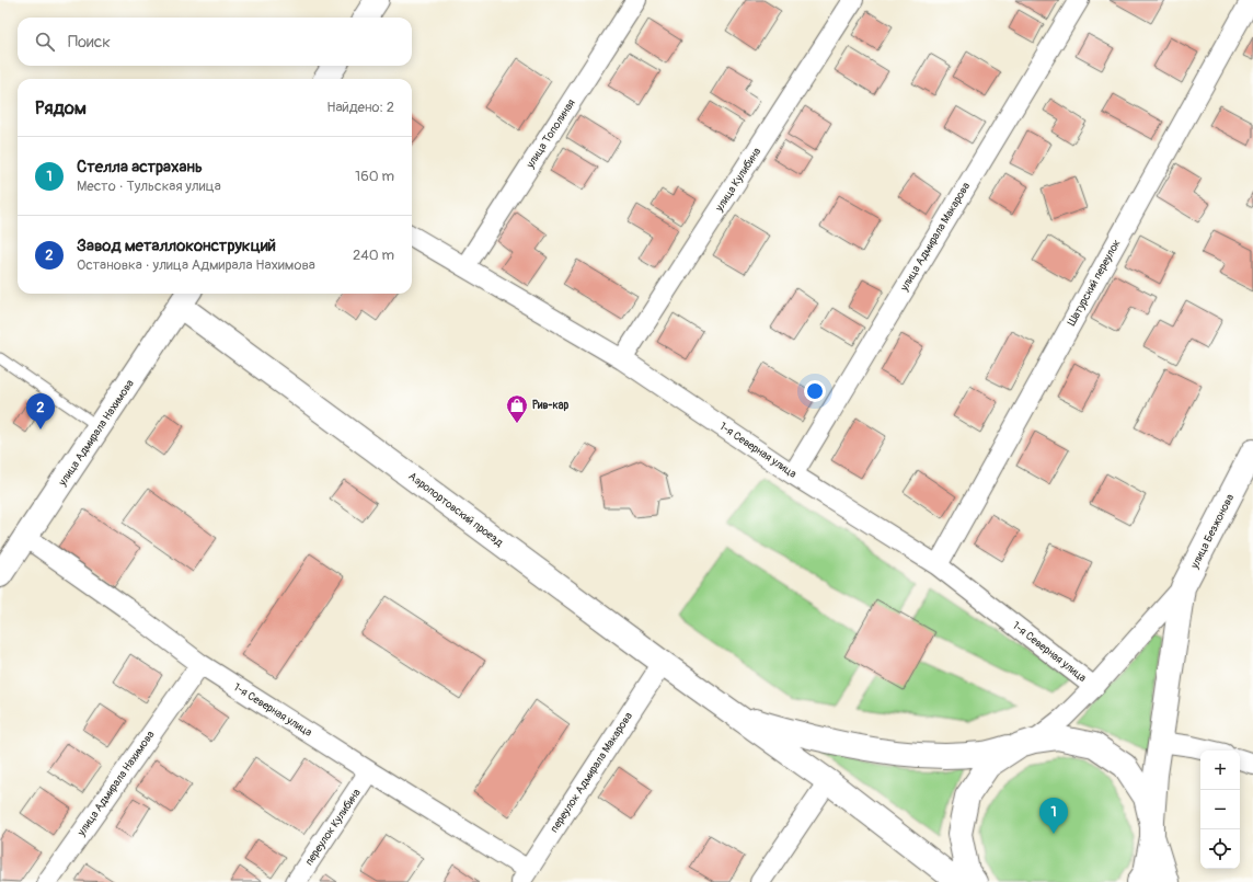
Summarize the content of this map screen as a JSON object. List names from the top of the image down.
{
  "streets": {
    "main road": ["улица Адмирала Нахимова", "Аэропортовский проезд", "улица Безжонова"],
    "street": [
      "улица Тополиная",
      "улица Кулибина",
      "улица Адмирала Макарова",
      "Шатурский переулок",
      "1-я Северная улица",
      "переулок Адмирала Макарова",
      "переулок Кулибина"
    ]
  },
  "crossings": [
    ["улица Тополиная", "1-я Северная улица"],
    ["улица Кулибина", "1-я Северная улица"],
    ["улица Адмирала Макарова", "1-я Северная улица"],
    ["Шатурский переулок", "1-я Северная улица"],
    ["улица Адмирала Нахимова", "1-я Северная улица"],
    ["улица Адмирала Нахимова", "Аэропортовский проезд"],
    ["1-я Северная улица", "переулок Адмирала Макарова"],
    ["1-я Северная улица", "переулок Кулибина"],
    ["Аэропортовский проезд", "переулок Адмирала Макарова"]
  ],
  "places": {
    "shop": ["Рив-кар"]
  },
  "page": {
    "search": "Поиск",
    "heading": ["Рядом", "Найдено: 2"],
    "list": [
      {
        "mark": "1",
        "name": "Стелла астрахань",
        "note": "Место · Тульская улица",
        "value": "160 m"
      },
      {
        "mark": "2",
        "name": "Завод металлоконструкций",
        "note": "Остановка · улица Адмирала Нахимова",
        "value": "240 m"
      }
    ],
    "pins": ["2", "1"],
    "map_buttons": ["+", "−"]
  }
}
